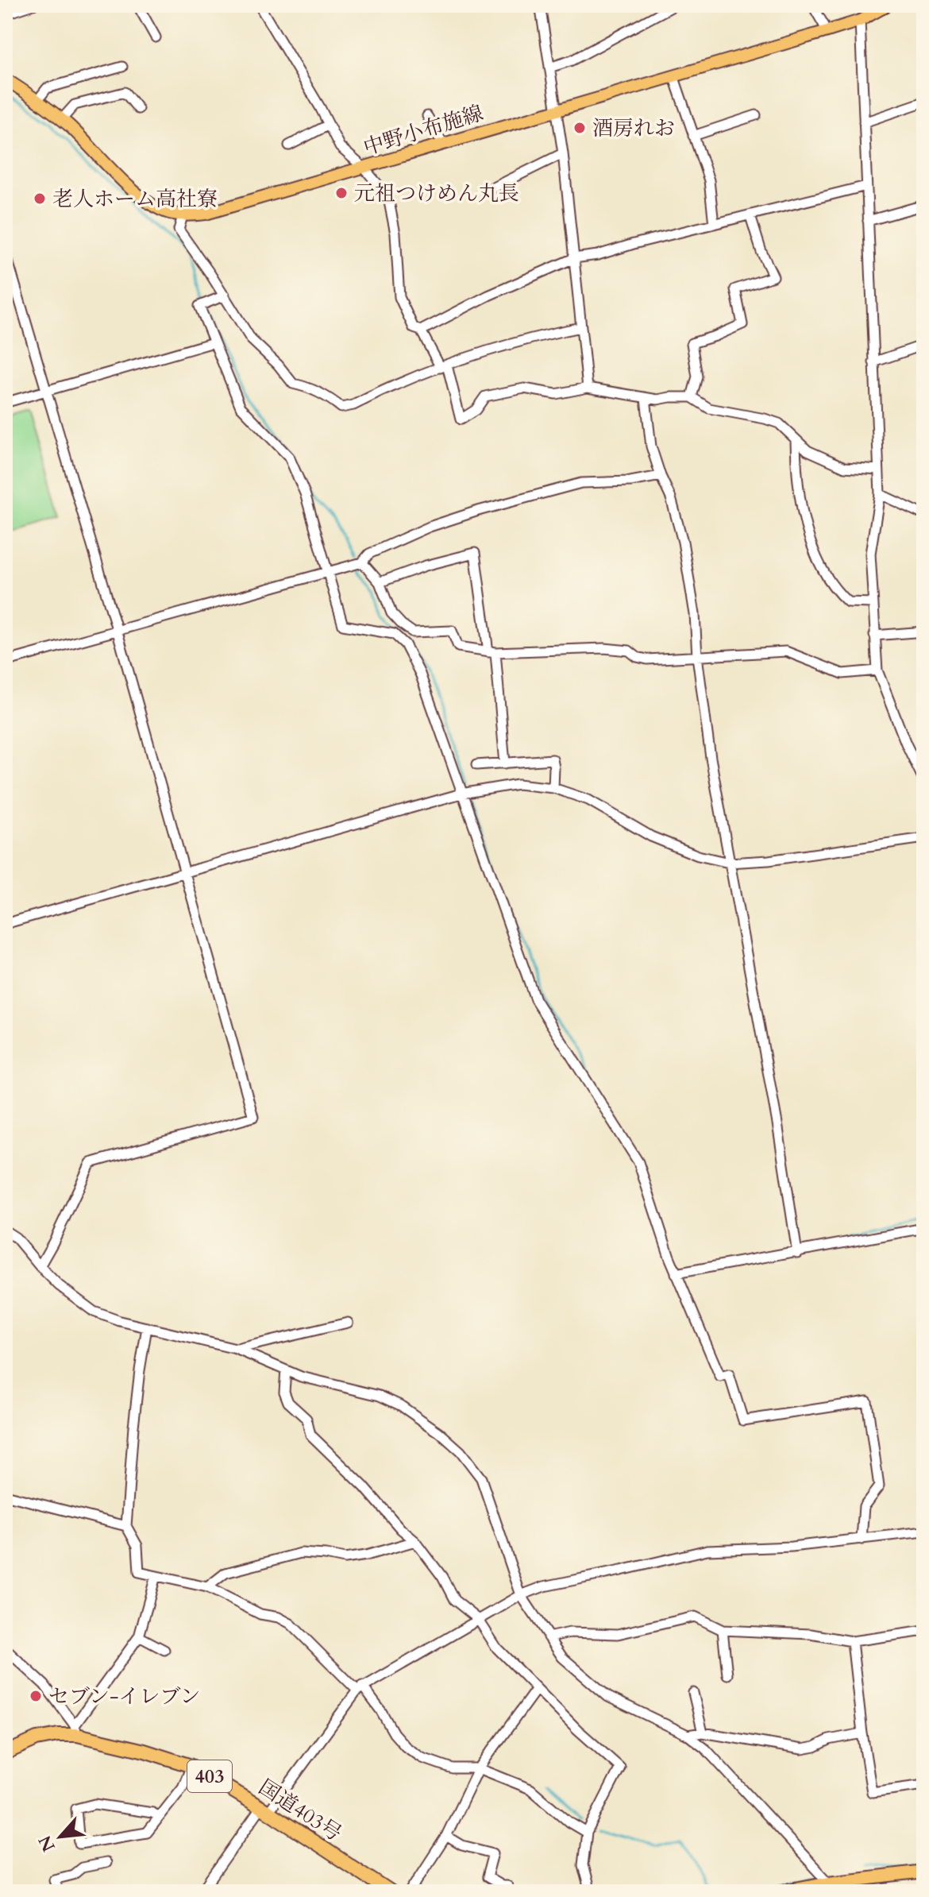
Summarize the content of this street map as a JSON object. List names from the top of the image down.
{
  "streets": {
    "highway": ["403", "国道403号"],
    "main road": ["中野小布施線"]
  },
  "places": [
    "酒房れお",
    "元祖つけめん丸長",
    "老人ホーム高社寮",
    "セブン-イレブン"
  ],
  "north": "bottom left"
}
